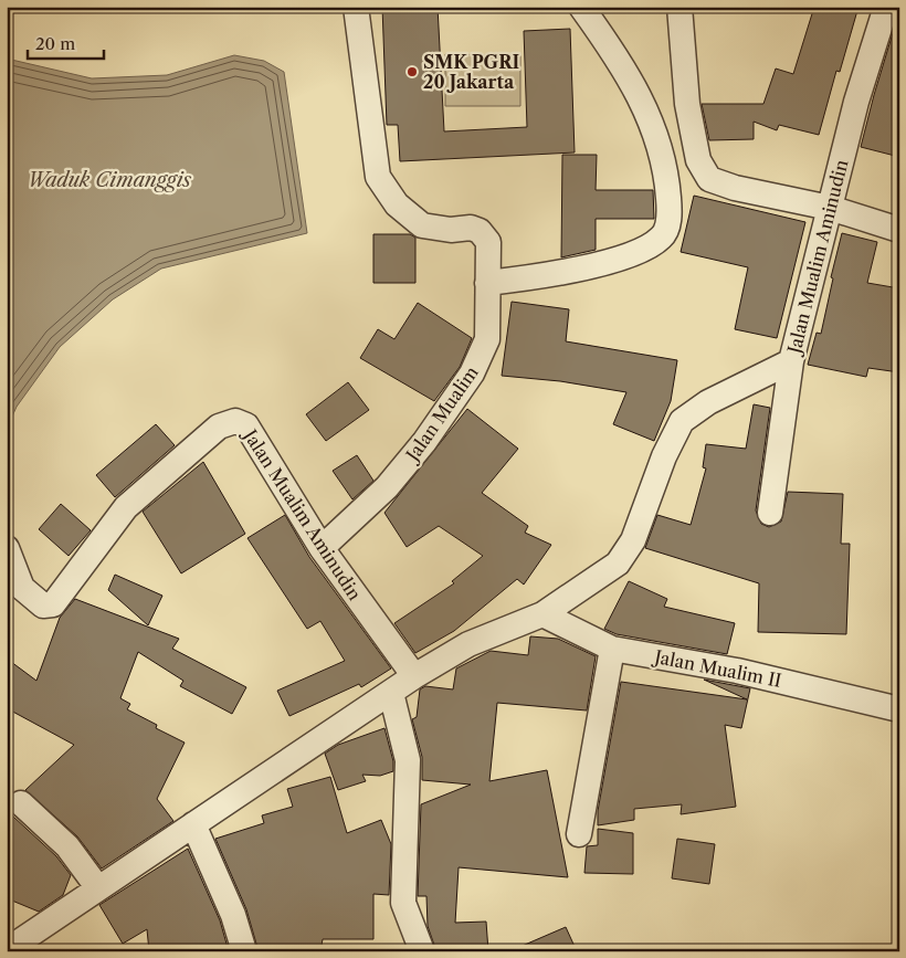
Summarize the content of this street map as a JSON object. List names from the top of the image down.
{
  "streets": {
    "street": ["Jalan Mualim Aminudin", "Jalan Mualim", "Jalan Mualim II"]
  },
  "crossings": [
    ["Jalan Mualim Aminudin", "Jalan Mualim"],
    ["Jalan Mualim Aminudin", "Jalan Mualim II"]
  ],
  "water": ["Waduk Cimanggis"],
  "places": ["SMK PGRI 20 Jakarta"],
  "scale_bar": "20 m"
}
